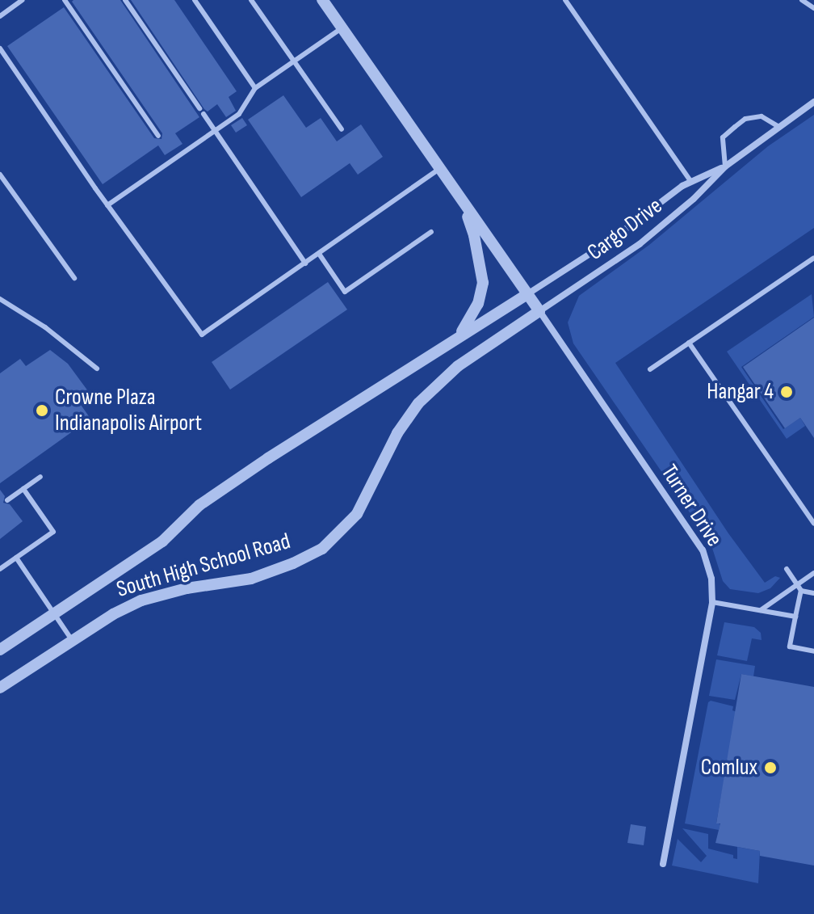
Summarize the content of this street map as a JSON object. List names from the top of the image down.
{
  "streets": {
    "street": ["Cargo Drive", "Turner Drive", "South High School Road"]
  },
  "crossings": [
    ["Cargo Drive", "Turner Drive"],
    ["Cargo Drive", "South High School Road"],
    ["Turner Drive", "South High School Road"]
  ],
  "places": ["Hangar 4", "Crowne Plaza Indianapolis Airport", "Comlux"]
}
